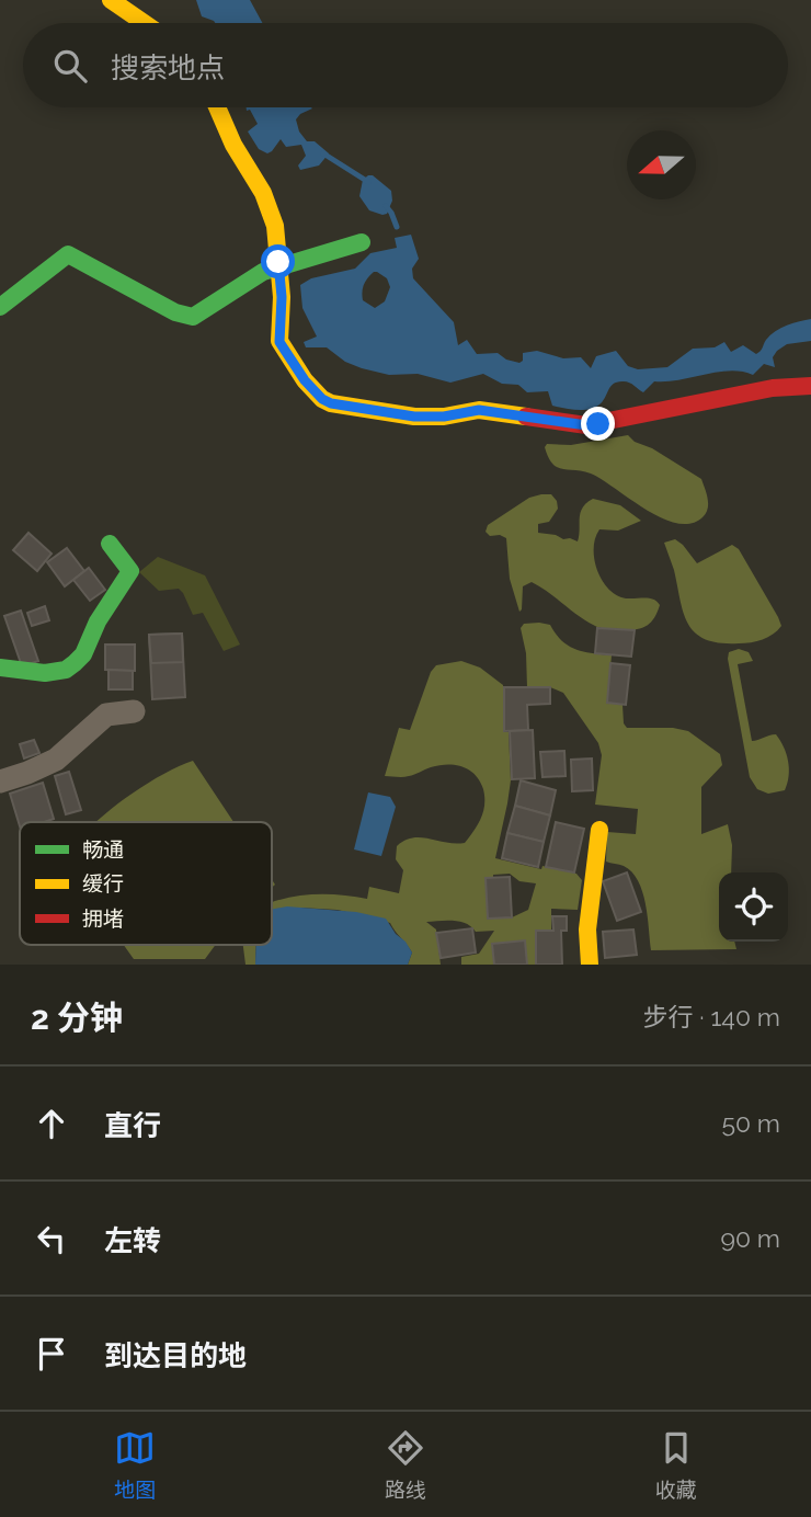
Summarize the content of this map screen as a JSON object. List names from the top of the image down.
{
  "legend": ["畅通", "缓行", "拥堵"],
  "north": "left",
  "page": {
    "search": "搜索地点",
    "heading": ["2 分钟", "步行 · 140 m"],
    "list": [
      ["直行", "50 m"],
      ["左转", "90 m"],
      "到达目的地"
    ],
    "nav": ["地图", "路线", "收藏"]
  }
}
